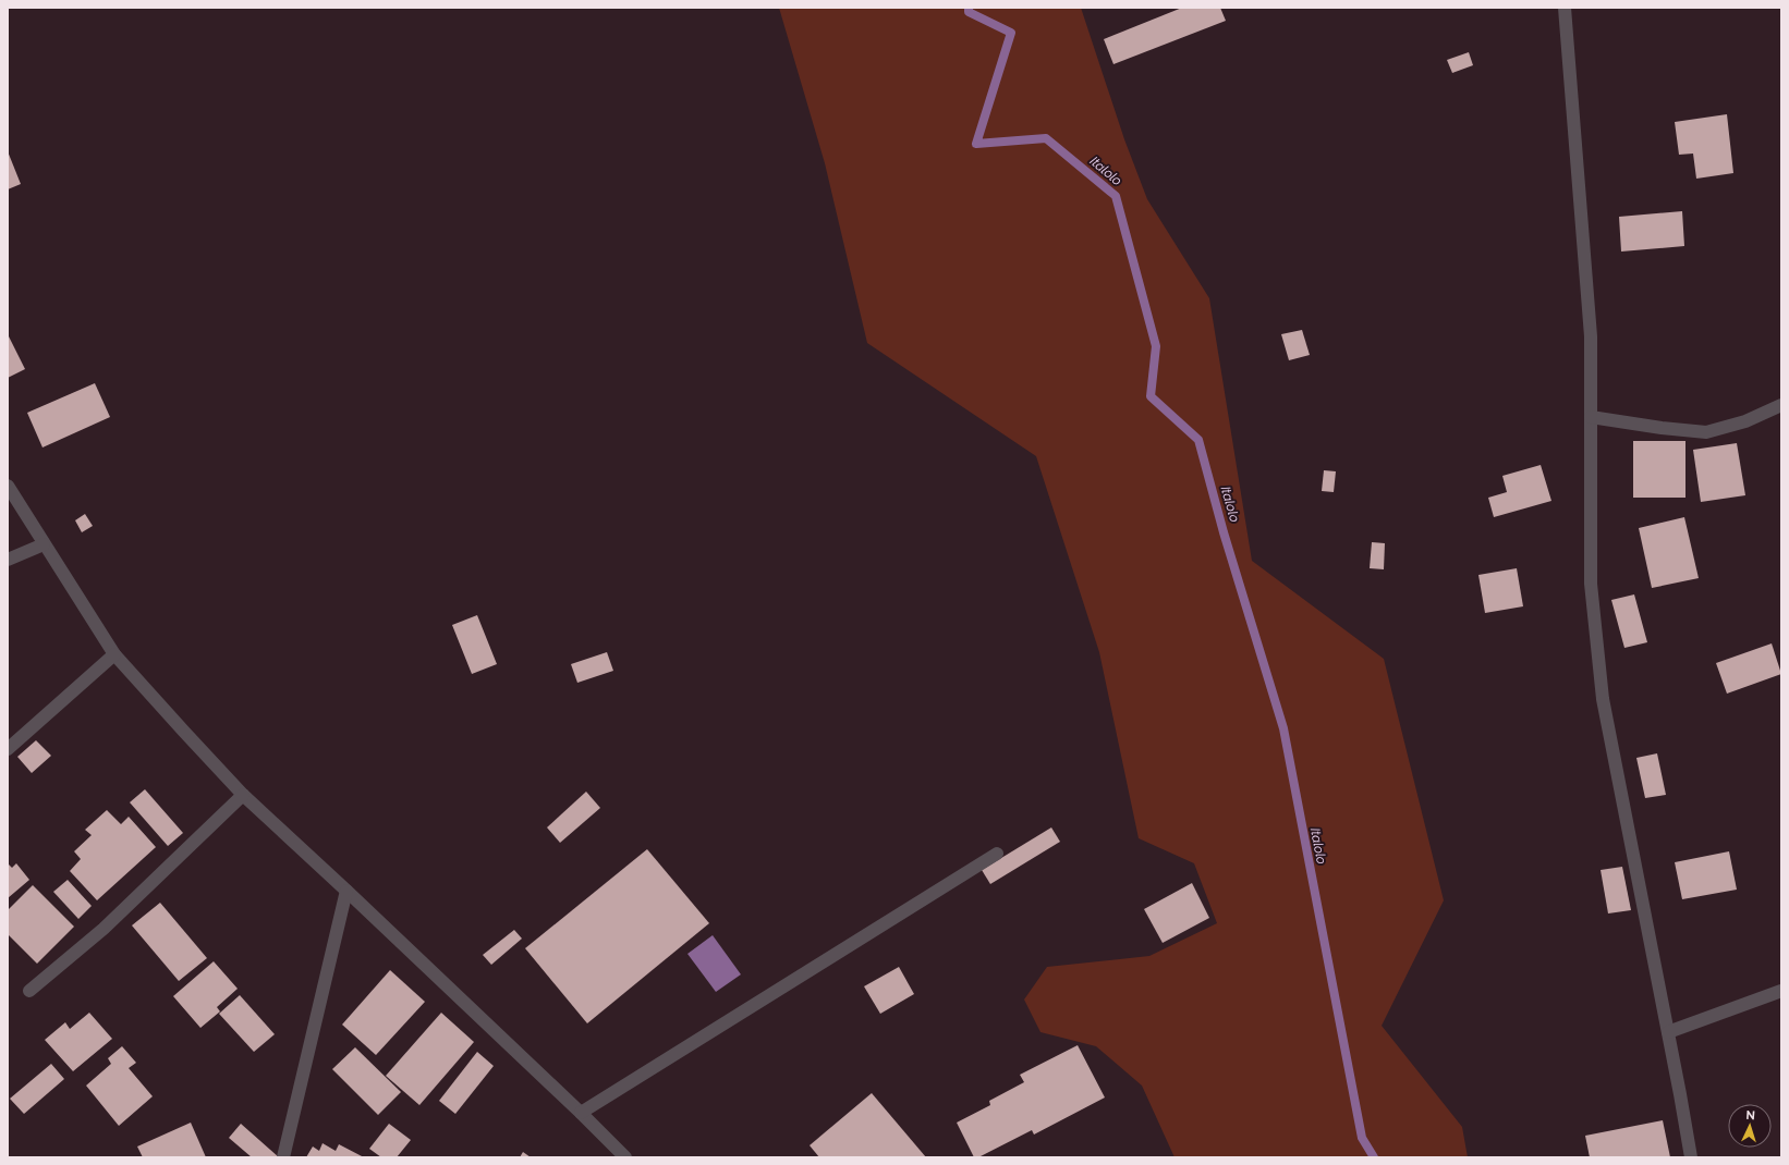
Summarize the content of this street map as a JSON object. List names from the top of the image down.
{
  "water": ["Italolo"],
  "north": "top"
}
